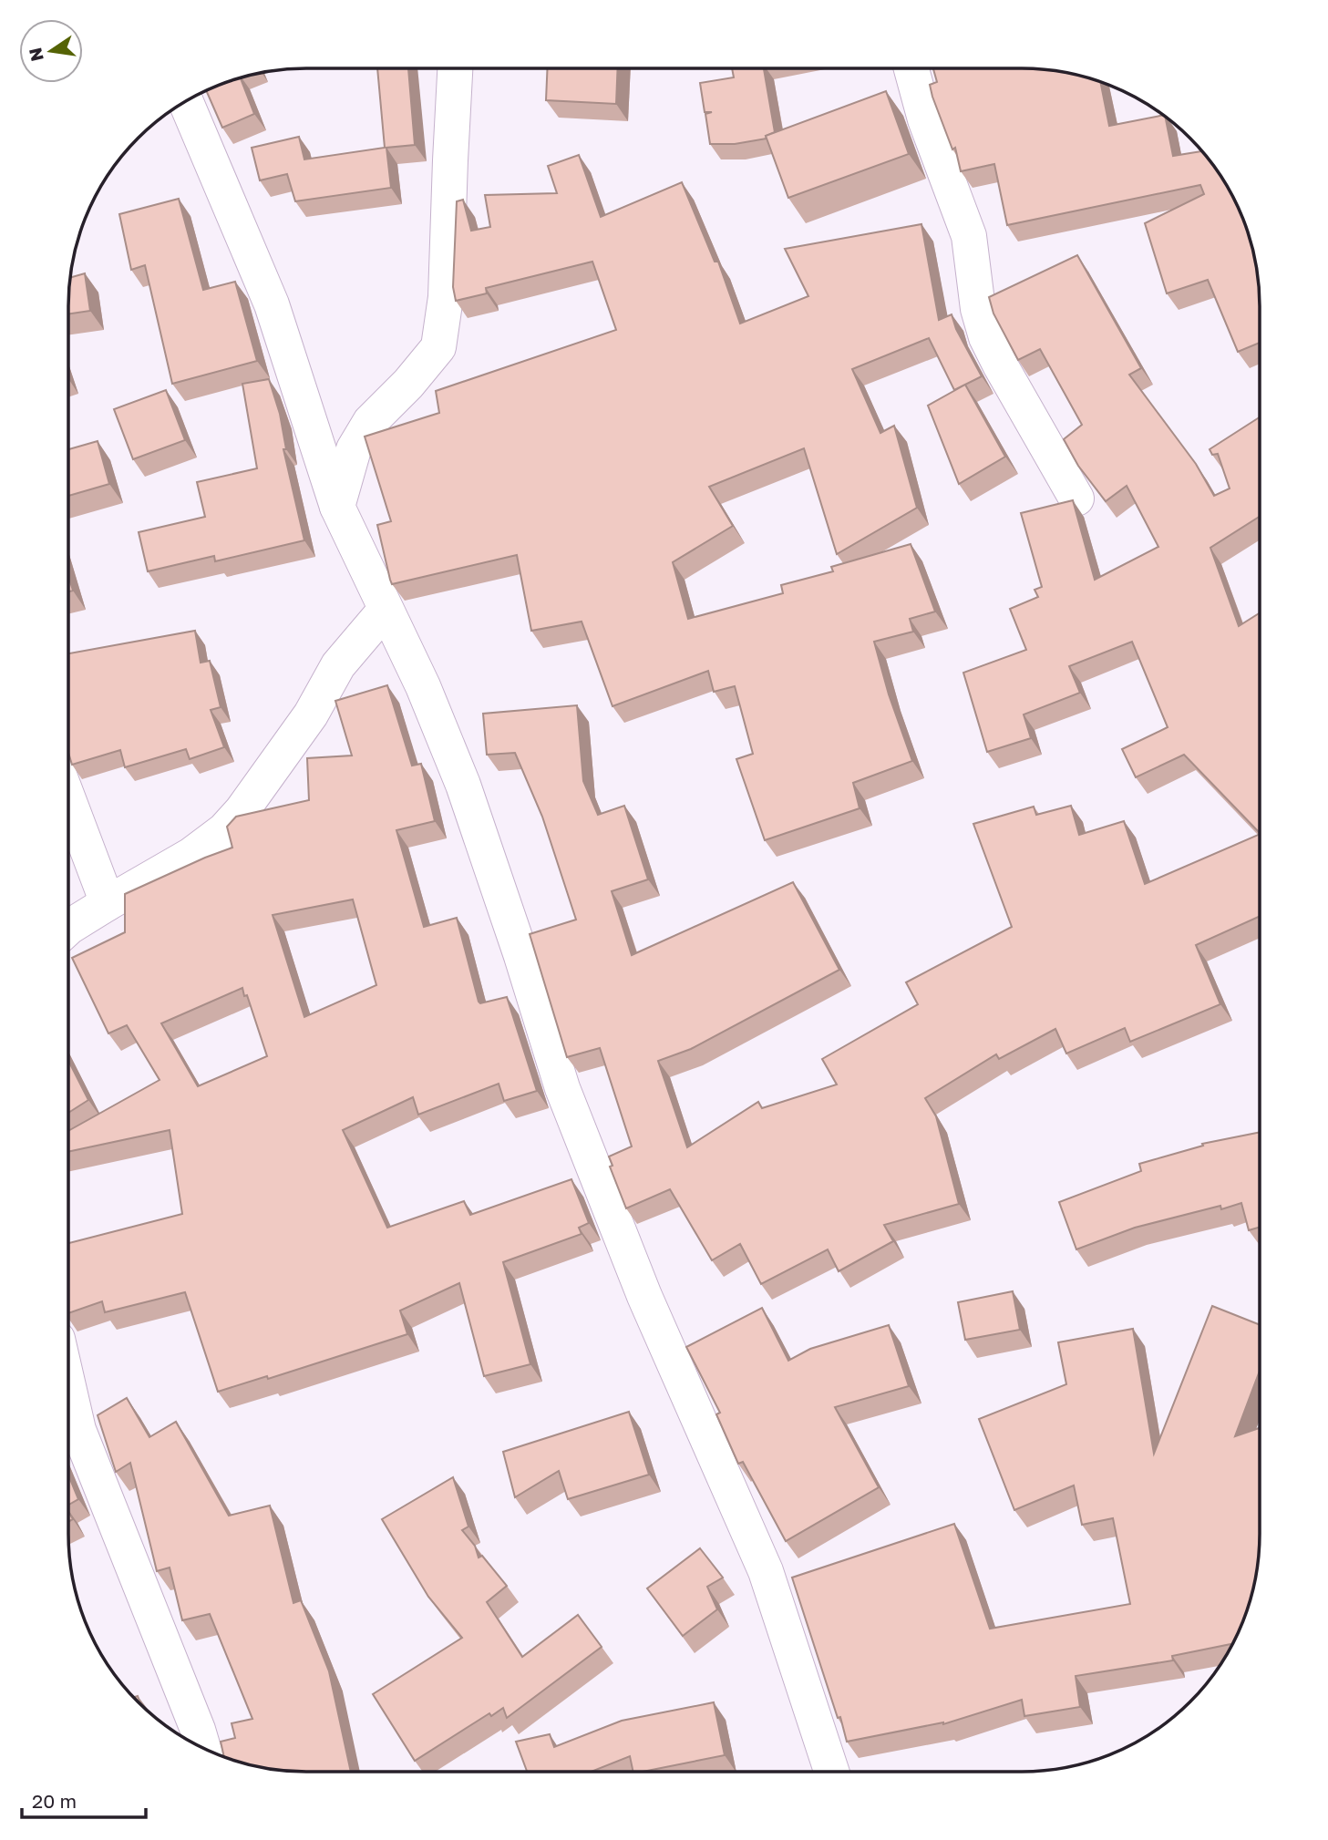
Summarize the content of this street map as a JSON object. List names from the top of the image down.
{
  "scale_bar": "20 m",
  "north": "left"
}
